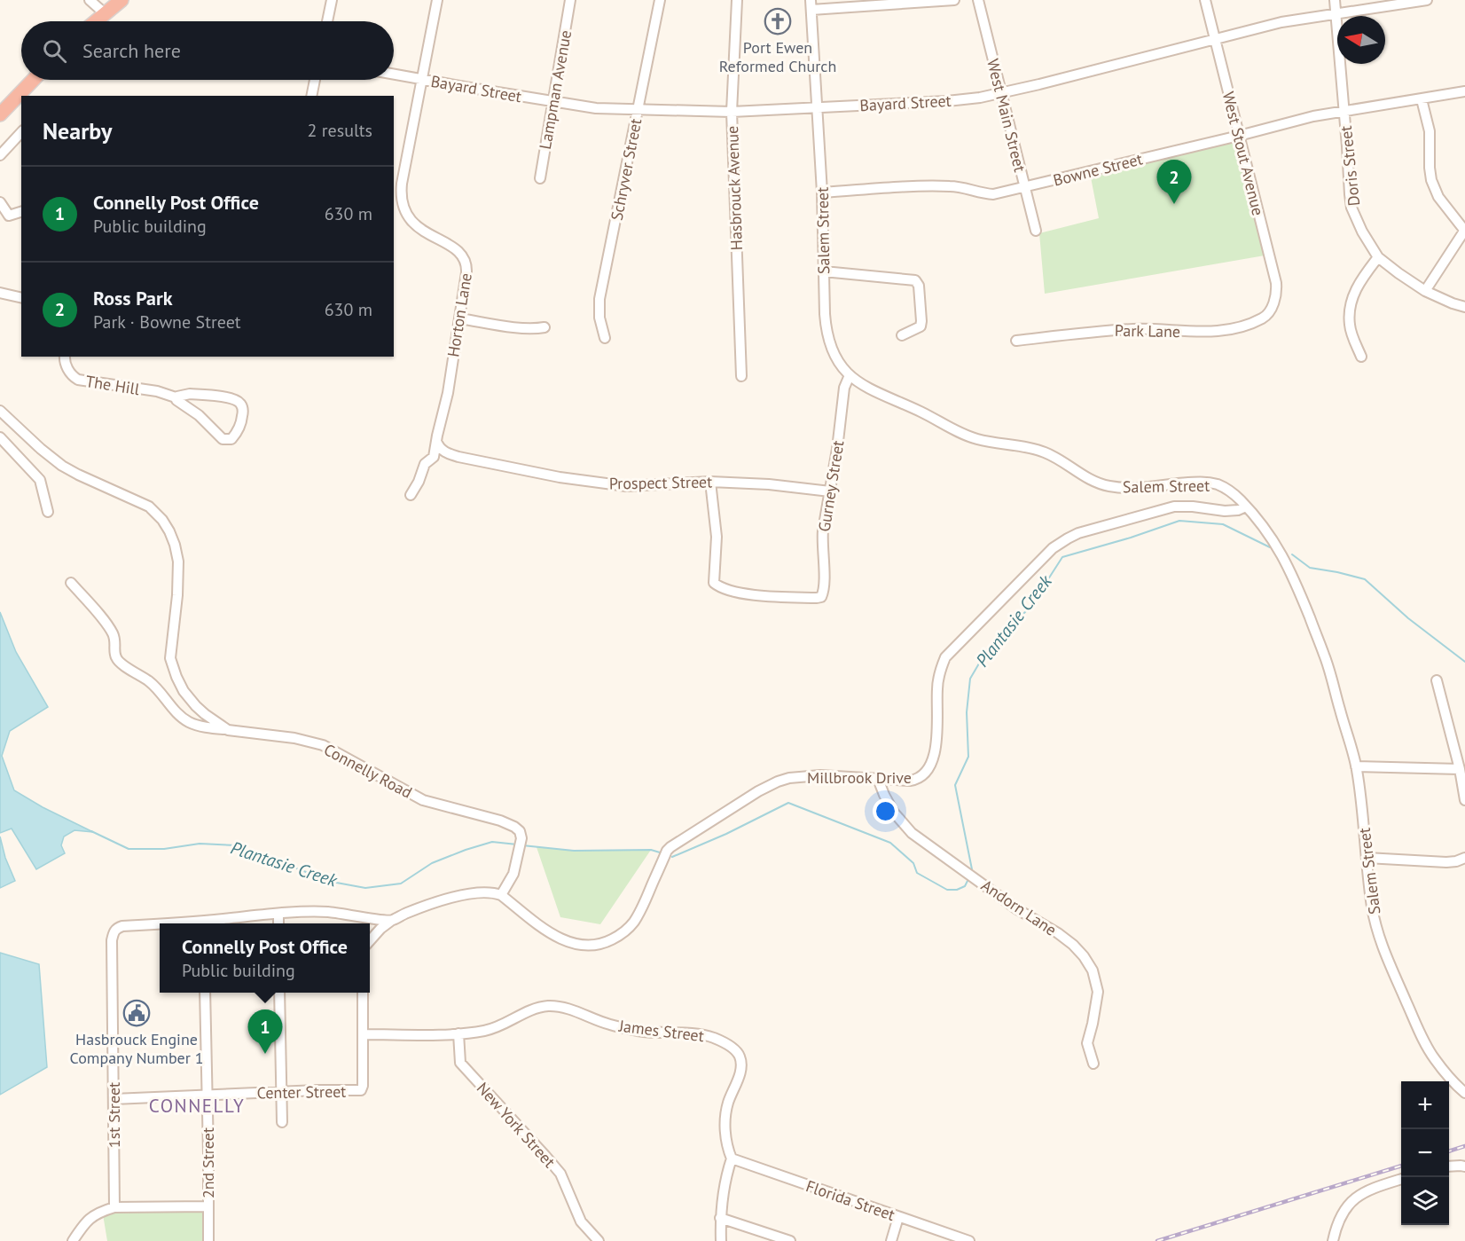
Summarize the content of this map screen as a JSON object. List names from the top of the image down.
{
  "streets": {
    "street": [
      "Bayard Street",
      "Lampman Avenue",
      "West Main Street",
      "West Stout Avenue",
      "Doris Street",
      "Schryver Street",
      "Bowne Street",
      "Hasbrouck Avenue",
      "Salem Street",
      "Horton Lane",
      "Park Lane",
      "The Hill",
      "Prospect Street",
      "Gurney Street",
      "Connelly Road",
      "Millbrook Drive",
      "Andorn Lane",
      "James Street",
      "Center Street",
      "1st Street",
      "New York Street",
      "2nd Street",
      "Florida Street"
    ]
  },
  "crossings": [
    ["Bayard Street", "Lampman Avenue"],
    ["Bayard Street", "West Main Street"],
    ["Bayard Street", "West Stout Avenue"],
    ["Bayard Street", "Doris Street"],
    ["Bayard Street", "Schryver Street"],
    ["Bayard Street", "Hasbrouck Avenue"],
    ["Bayard Street", "Salem Street"],
    ["Bayard Street", "Horton Lane"],
    ["West Main Street", "Bowne Street"],
    ["West Stout Avenue", "Bowne Street"],
    ["West Stout Avenue", "Park Lane"],
    ["Doris Street", "Bowne Street"],
    ["Bowne Street", "Salem Street"],
    ["Salem Street", "Gurney Street"],
    ["Salem Street", "Millbrook Drive"],
    ["Horton Lane", "Prospect Street"],
    ["Prospect Street", "Gurney Street"],
    ["Connelly Road", "Millbrook Drive"],
    ["Millbrook Drive", "Andorn Lane"],
    ["James Street", "Center Street"],
    ["James Street", "New York Street"],
    ["James Street", "Florida Street"],
    ["Center Street", "1st Street"],
    ["Center Street", "2nd Street"]
  ],
  "districts": ["CONNELLY"],
  "water": ["Plantasie Creek"],
  "places": {
    "church": ["Port Ewen Reformed Church"],
    "public building": ["Hasbrouck Engine Company Number 1"]
  },
  "north": "left",
  "page": {
    "search": "Search here",
    "heading": ["Nearby", "2 results"],
    "pins": ["2", "1"],
    "list": [
      {
        "mark": "1",
        "name": "Connelly Post Office",
        "note": "Public building",
        "value": "630 m"
      },
      {
        "mark": "2",
        "name": "Ross Park",
        "note": "Park · Bowne Street",
        "value": "630 m"
      }
    ],
    "popup": ["Connelly Post Office", "Public building"],
    "map_buttons": ["+", "−"]
  }
}
